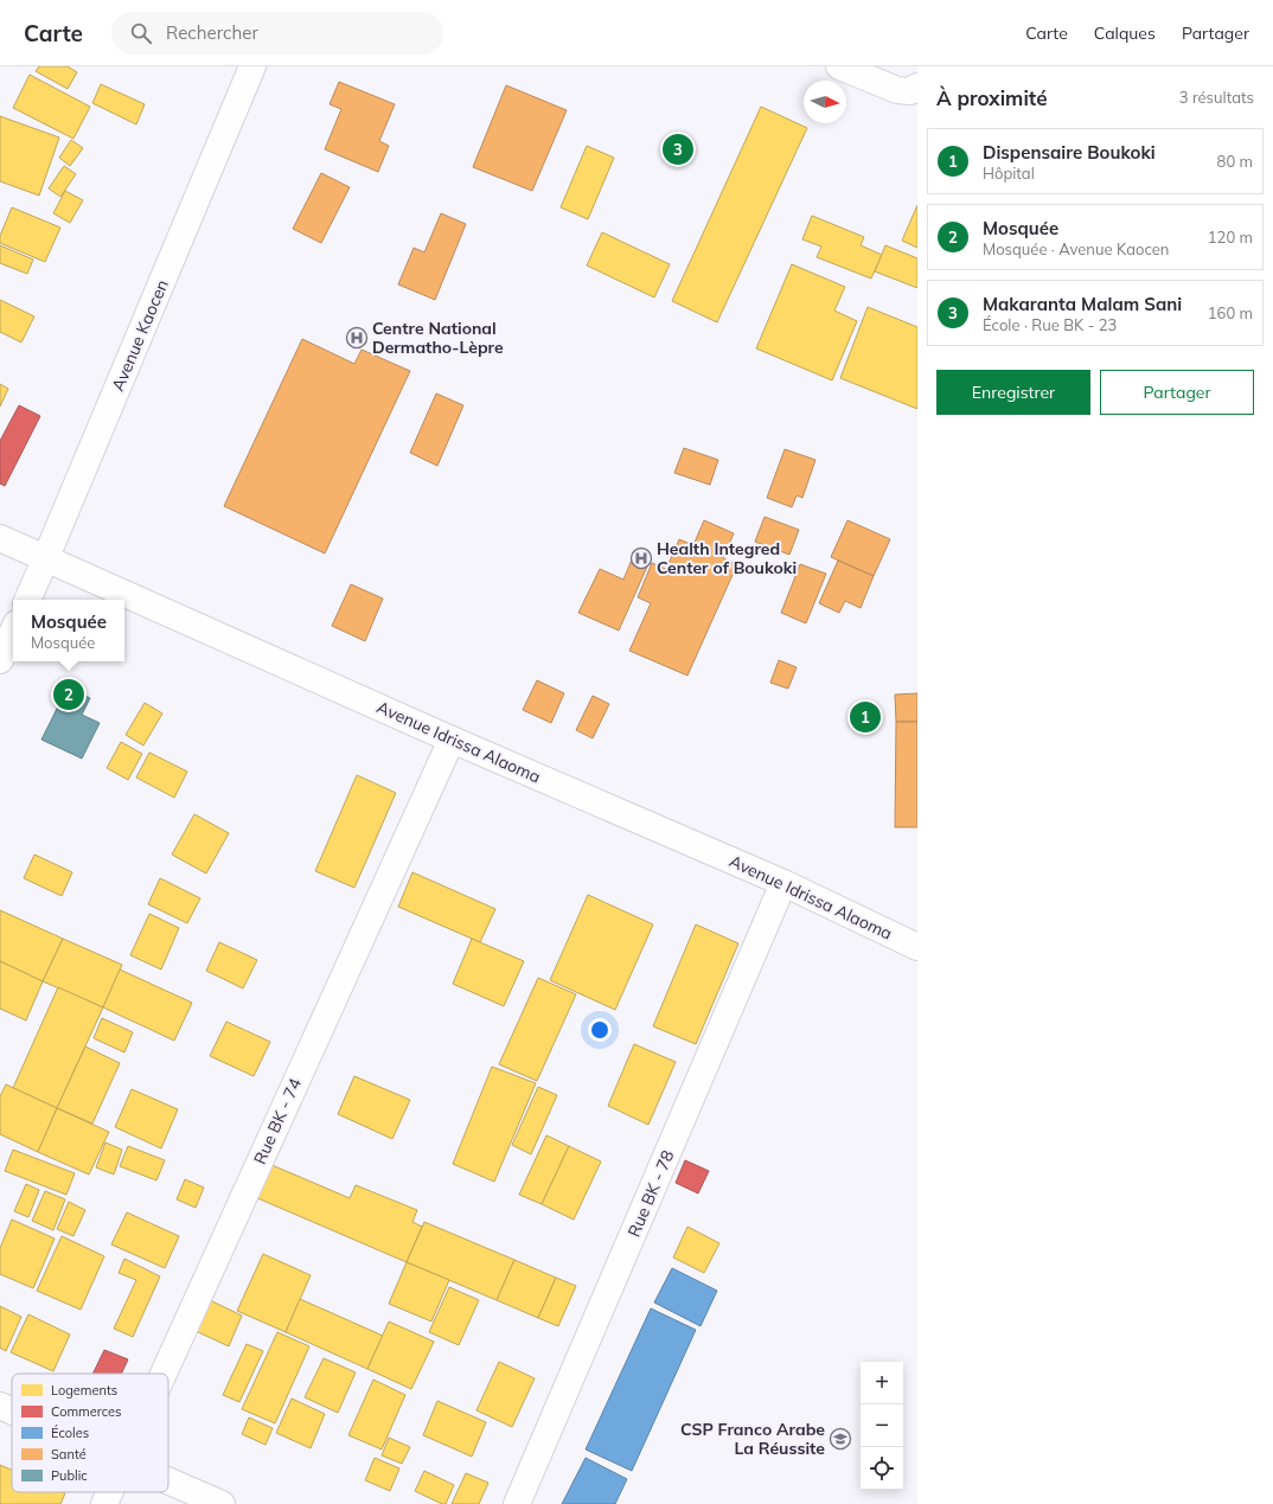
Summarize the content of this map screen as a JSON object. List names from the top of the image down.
{
  "streets": {
    "street": [
      "Avenue Kaocen",
      "Avenue Idrissa Alaoma",
      "Rue BK - 74",
      "Rue BK - 78"
    ]
  },
  "crossings": [
    ["Avenue Kaocen", "Avenue Idrissa Alaoma"],
    ["Avenue Idrissa Alaoma", "Rue BK - 74"],
    ["Avenue Idrissa Alaoma", "Rue BK - 78"]
  ],
  "places": {
    "hospital": ["Centre National Dermatho-Lèpre", "Health Integred Center of Boukoki"],
    "school or university": ["CSP Franco Arabe La Réussite"]
  },
  "legend": [
    "Logements",
    "Commerces",
    "Écoles",
    "Santé",
    "Public"
  ],
  "north": "right",
  "page": {
    "header": "Carte",
    "search": "Rechercher",
    "nav": ["Carte", "Calques", "Partager"],
    "heading": ["À proximité", "3 résultats"],
    "list": [
      {
        "mark": "1",
        "name": "Dispensaire Boukoki",
        "note": "Hôpital",
        "value": "80 m"
      },
      {
        "mark": "2",
        "name": "Mosquée",
        "note": "Mosquée · Avenue Kaocen",
        "value": "120 m"
      },
      {
        "mark": "3",
        "name": "Makaranta Malam Sani",
        "note": "École · Rue BK - 23",
        "value": "160 m"
      }
    ],
    "pins": ["3", "2", "1"],
    "buttons": ["Enregistrer", "Partager"],
    "popup": ["Mosquée", "Mosquée"],
    "map_buttons": ["+", "−"]
  }
}
